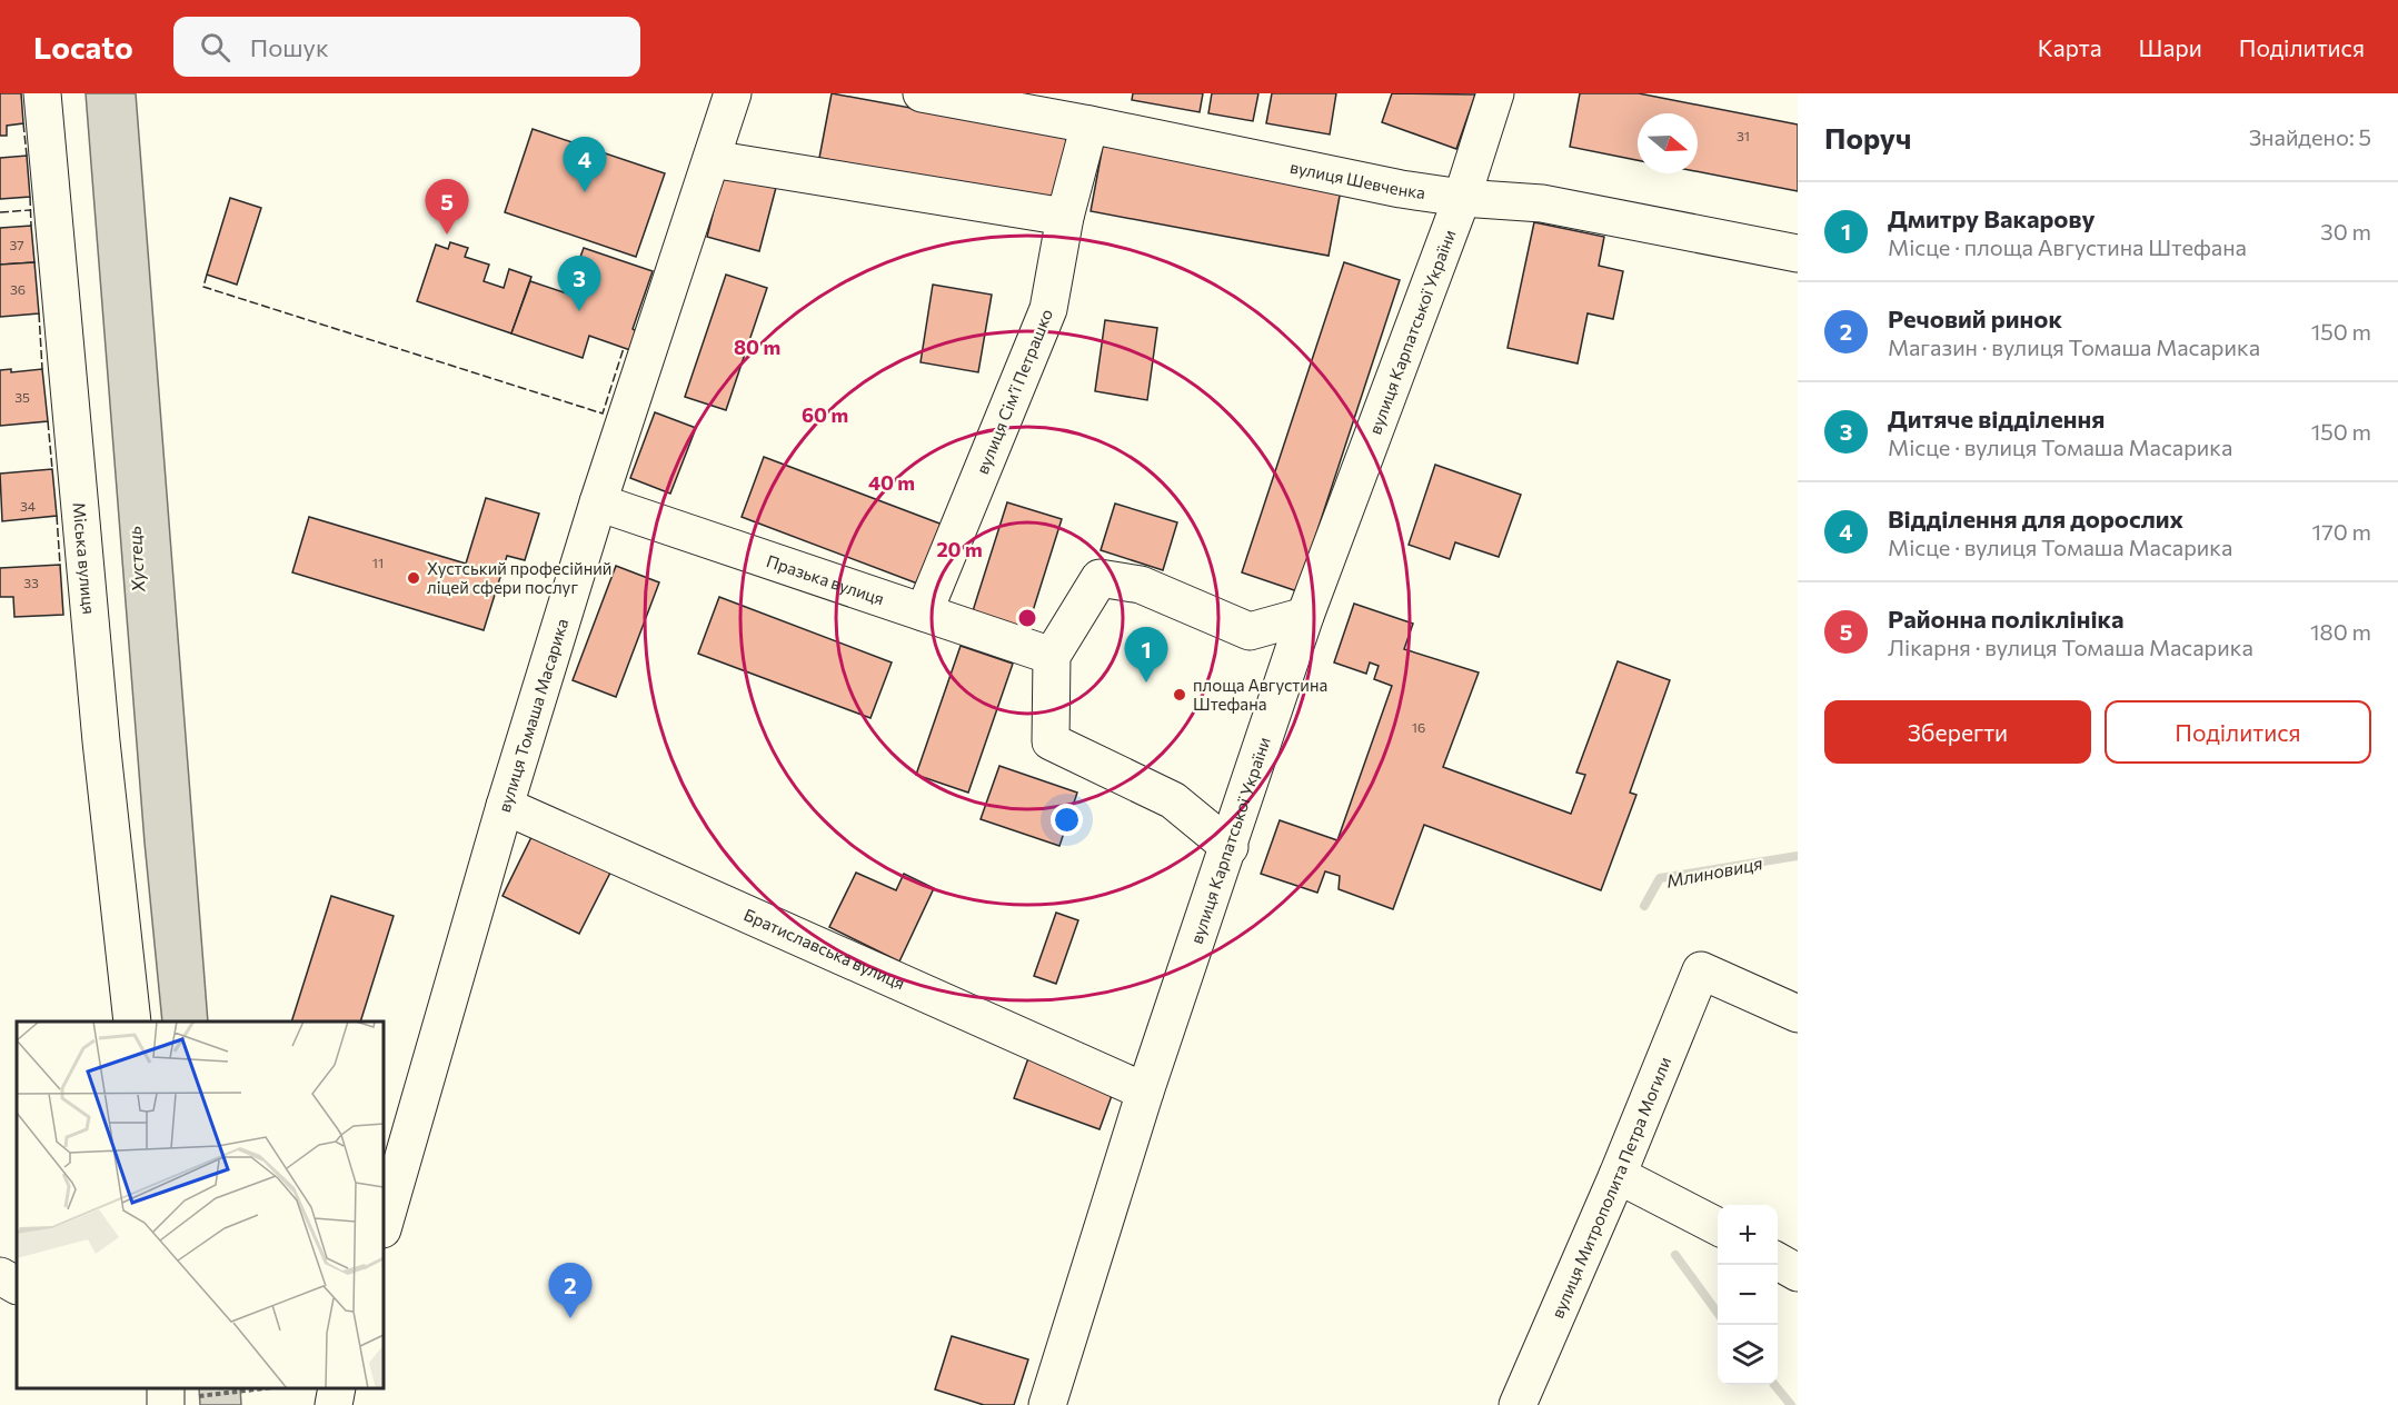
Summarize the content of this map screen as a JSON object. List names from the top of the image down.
{
  "streets": {
    "street": [
      "вулиця Шевченка",
      "вулиця Карпатської України",
      "вулиця Сімʼї Петрашко",
      "Міська вулиця",
      "Празька вулиця",
      "вулиця Томаша Масарика",
      "Братиславська вулиця",
      "вулиця Митрополита Петра Могили"
    ]
  },
  "crossings": [
    ["вулиця Шевченка", "вулиця Карпатської України"],
    ["вулиця Шевченка", "вулиця Сімʼї Петрашко"],
    ["вулиця Карпатської України", "Братиславська вулиця"],
    ["вулиця Сімʼї Петрашко", "Празька вулиця"],
    ["Празька вулиця", "вулиця Томаша Масарика"],
    ["вулиця Томаша Масарика", "Братиславська вулиця"]
  ],
  "water": ["Хустець", "Млиновиця"],
  "places": ["Хустський професійний ліцей сфери послуг", "площа Августина Штефана"],
  "house_numbers": [
    "31",
    "37",
    "36",
    "35",
    "34",
    "11",
    "33",
    "16"
  ],
  "north": "right",
  "page": {
    "header": "Locato",
    "search": "Пошук",
    "nav": ["Карта", "Шари", "Поділитися"],
    "heading": ["Поруч", "Знайдено: 5"],
    "pins": [
      "4",
      "5",
      "3",
      "1",
      "2"
    ],
    "list": [
      {
        "mark": "1",
        "name": "Дмитру Вакарову",
        "note": "Місце · площа Августина Штефана",
        "value": "30 m"
      },
      {
        "mark": "2",
        "name": "Речовий ринок",
        "note": "Магазин · вулиця Томаша Масарика",
        "value": "150 m"
      },
      {
        "mark": "3",
        "name": "Дитяче відділення",
        "note": "Місце · вулиця Томаша Масарика",
        "value": "150 m"
      },
      {
        "mark": "4",
        "name": "Відділення для дорослих",
        "note": "Місце · вулиця Томаша Масарика",
        "value": "170 m"
      },
      {
        "mark": "5",
        "name": "Районна поліклініка",
        "note": "Лікарня · вулиця Томаша Масарика",
        "value": "180 m"
      }
    ],
    "buttons": ["Зберегти", "Поділитися"],
    "map_buttons": ["+", "−"]
  },
  "rings": [
    "80 m",
    "60 m",
    "40 m",
    "20 m"
  ]
}
